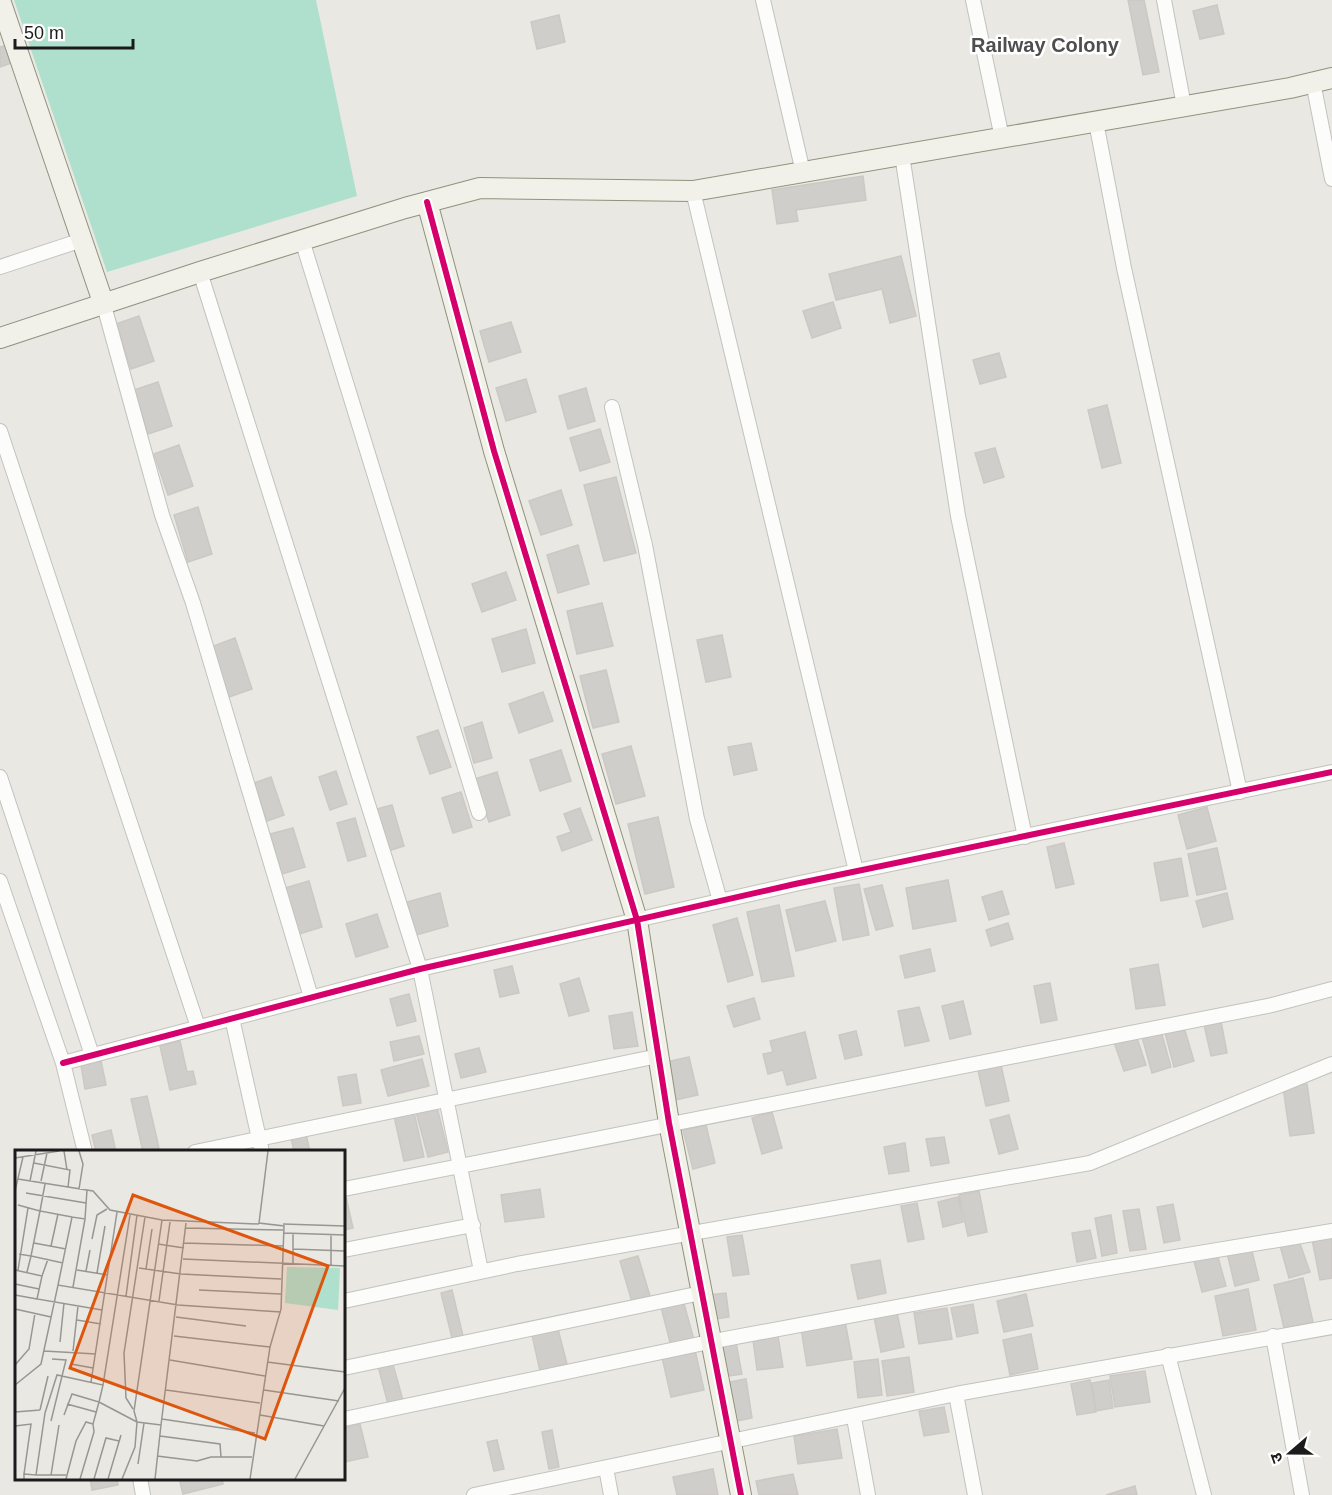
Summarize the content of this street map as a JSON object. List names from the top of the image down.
{
  "districts": ["Railway Colony"],
  "scale_bar": "50 m",
  "north": "left"
}
